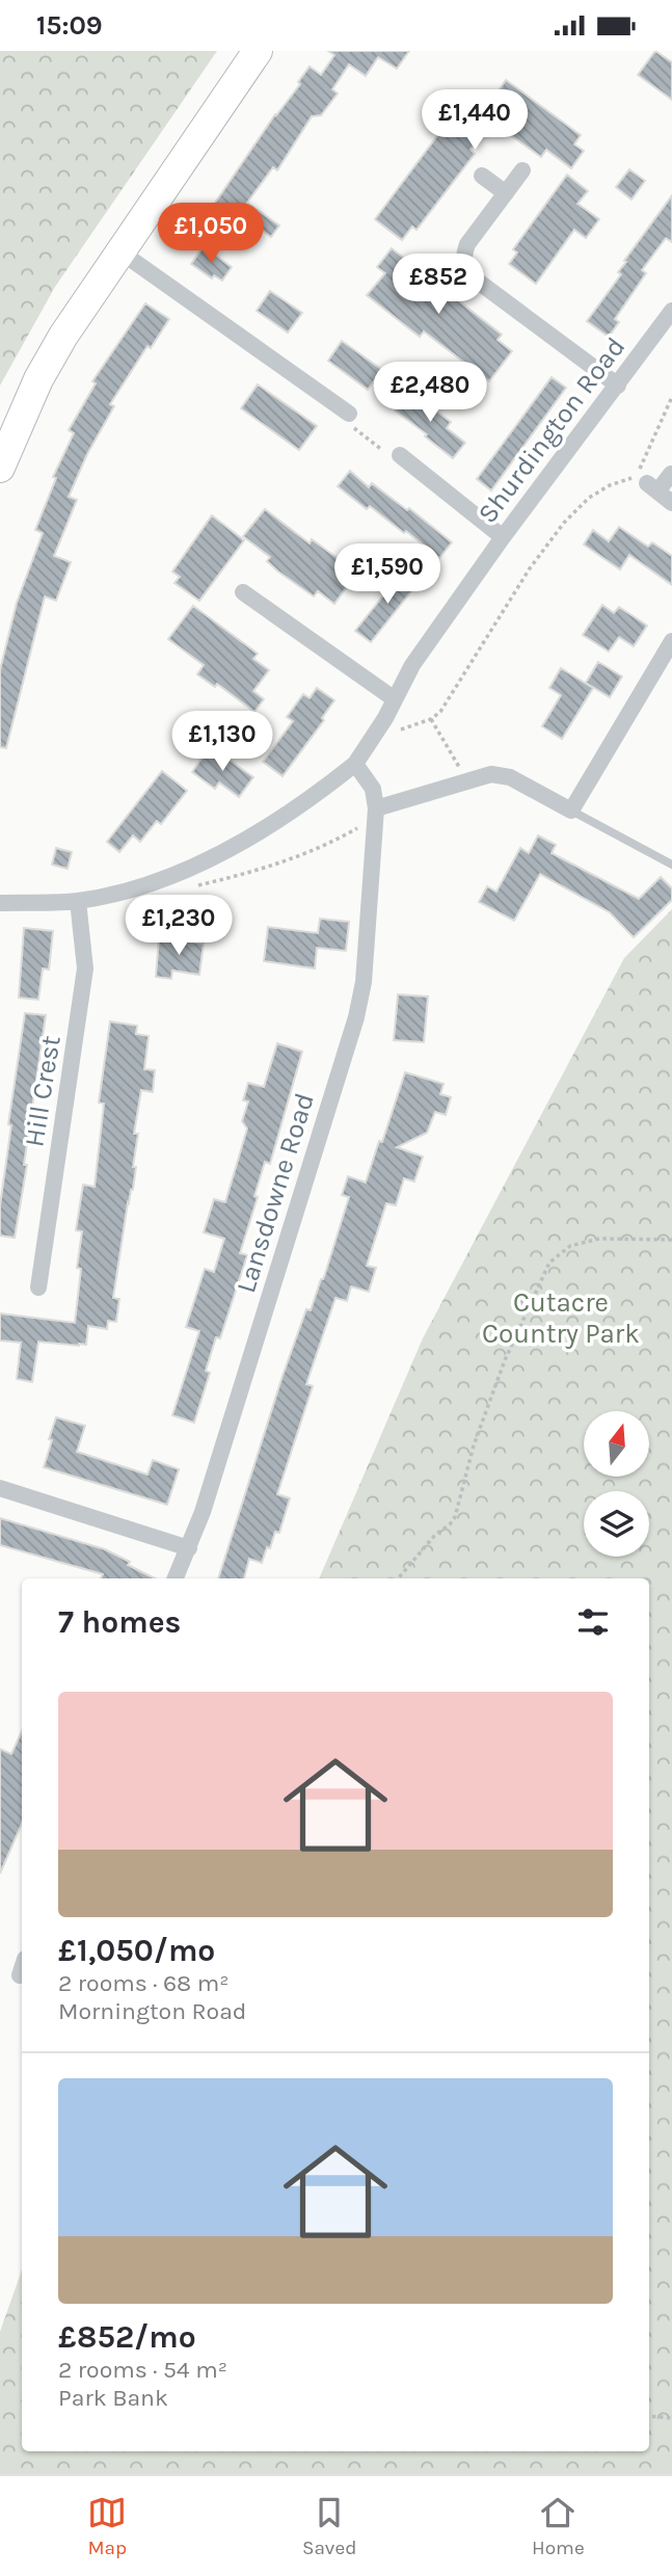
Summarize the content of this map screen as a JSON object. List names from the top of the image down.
{
  "streets": {
    "street": ["Shurdington Road", "Hill Crest", "Lansdowne Road"]
  },
  "crossings": [
    ["Shurdington Road", "Hill Crest"]
  ],
  "parks": ["Cutacre Country Park"],
  "north": "top",
  "page": {
    "status": "15:09",
    "price": [
      "£1,440",
      "£1,050",
      "£852",
      "£2,480",
      "£1,590",
      "£1,130",
      "£1,230"
    ],
    "heading": "7 homes",
    "list": [
      {
        "name": "£1,050/mo",
        "note": "2 rooms · 68 m² · Mornington Road"
      },
      {
        "name": "£852/mo",
        "note": "2 rooms · 54 m² · Park Bank"
      }
    ],
    "tabs": ["Map", "Saved", "Home"]
  }
}
